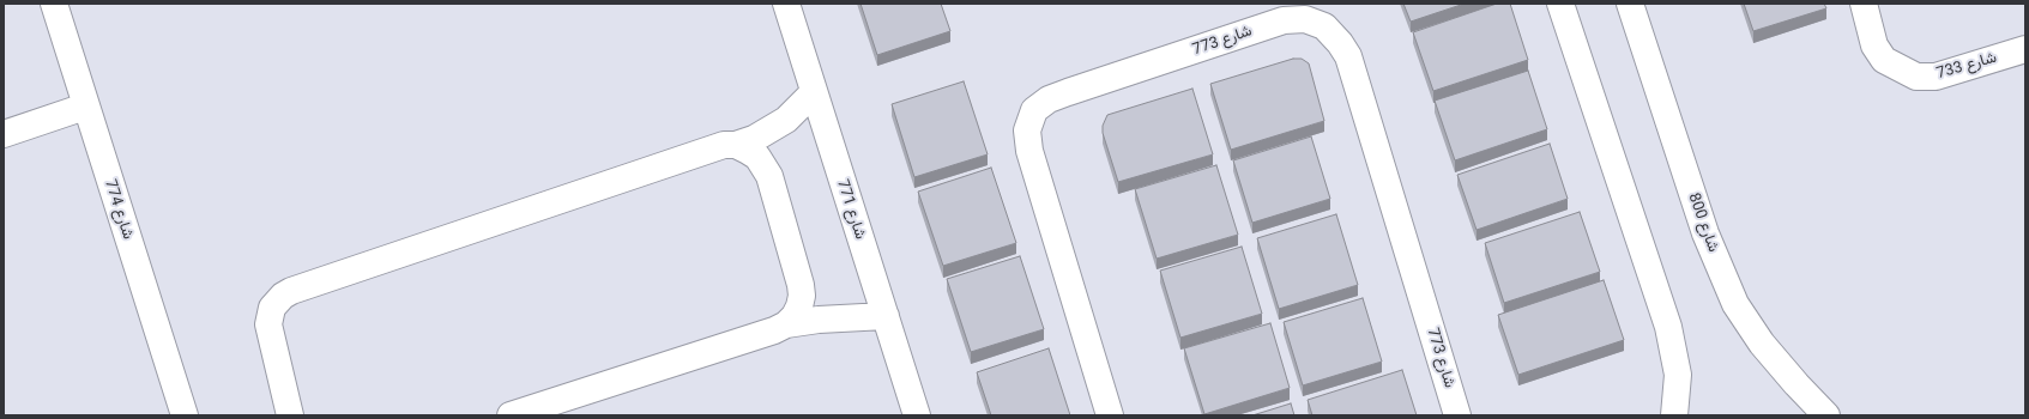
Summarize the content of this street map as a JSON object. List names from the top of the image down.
{
  "streets": {
    "street": [
      "شارع 773",
      "شارع 733",
      "شارع 774",
      "شارع 771",
      "شارع 800"
    ]
  }
}
